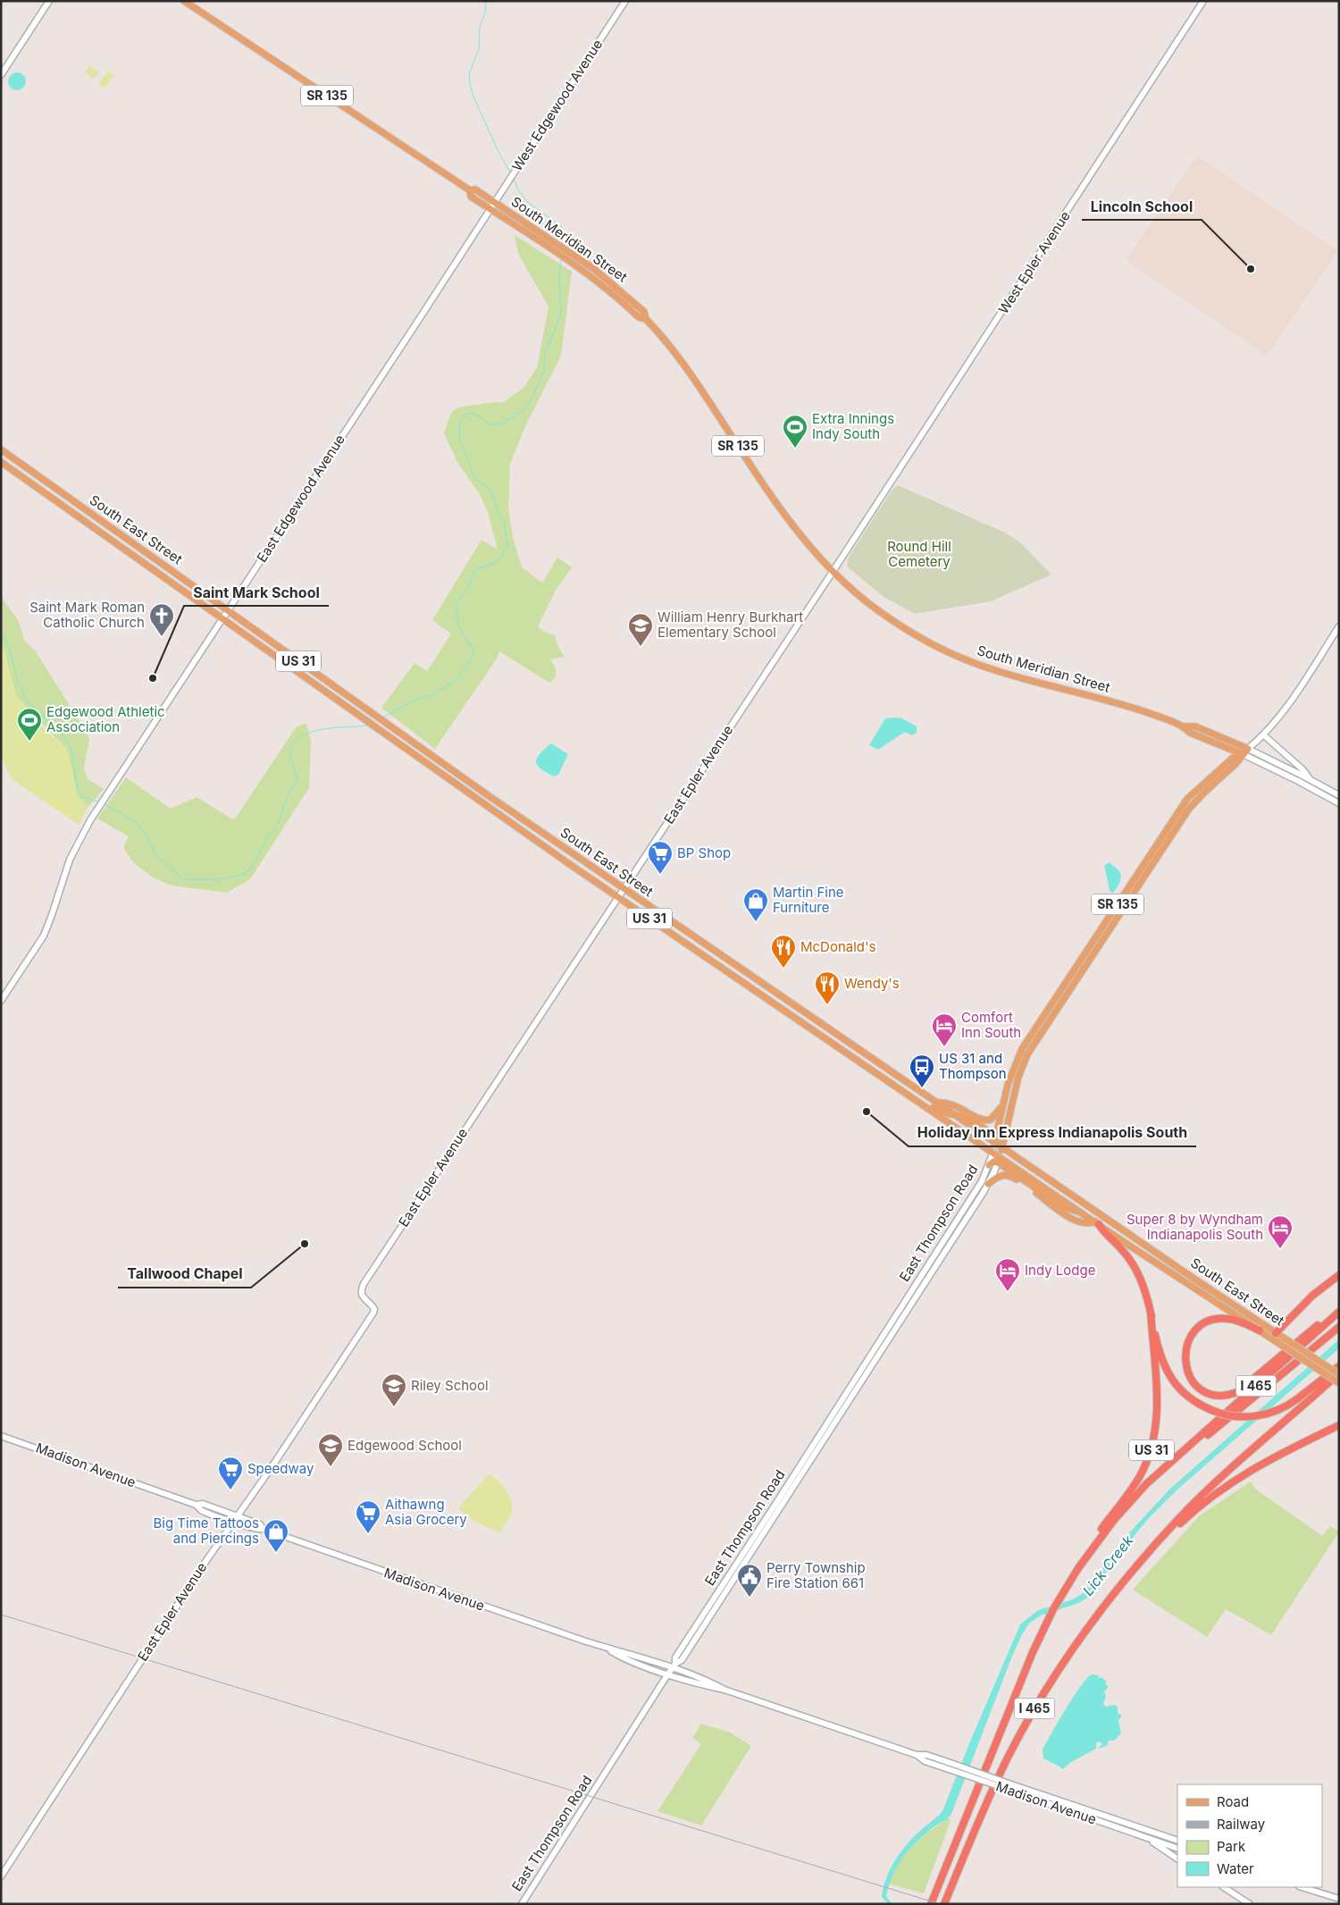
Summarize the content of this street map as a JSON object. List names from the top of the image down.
{
  "streets": {
    "highway": ["US 31", "I 465"],
    "main road": [
      "SR 135",
      "West Edgewood Avenue",
      "South Meridian Street",
      "West Epler Avenue",
      "East Edgewood Avenue",
      "South East Street",
      "East Epler Avenue",
      "East Thompson Road",
      "Madison Avenue"
    ]
  },
  "crossings": [
    ["West Edgewood Avenue", "South Meridian Street"],
    ["West Edgewood Avenue", "East Edgewood Avenue"],
    ["South Meridian Street", "East Edgewood Avenue"],
    ["South Meridian Street", "East Epler Avenue"],
    ["South Meridian Street", "East Thompson Road"],
    ["West Epler Avenue", "East Epler Avenue"],
    ["East Edgewood Avenue", "South East Street"],
    ["South East Street", "US 31"],
    ["South East Street", "East Epler Avenue"],
    ["South East Street", "East Thompson Road"],
    ["South East Street", "I 465"],
    ["US 31", "I 465"],
    ["East Epler Avenue", "Madison Avenue"],
    ["East Thompson Road", "Madison Avenue"]
  ],
  "water": ["Lick Creek"],
  "parks": ["Round Hill Cemetery"],
  "places": {
    "other": [
      "Lincoln School",
      "Saint Mark School",
      "Holiday Inn Express Indianapolis South",
      "Tallwood Chapel"
    ],
    "sports": ["Extra Innings Indy South", "Edgewood Athletic Association"],
    "church": ["Saint Mark Roman Catholic Church"],
    "school or university": ["William Henry Burkhart Elementary School", "Riley School", "Edgewood School"],
    "supermarket": ["BP Shop", "Speedway", "Aithawng Asia Grocery"],
    "shop": ["Martin Fine Furniture", "Big Time Tattoos and Piercings"],
    "restaurant": ["McDonald's", "Wendy's"],
    "hotel": ["Comfort Inn South", "Super 8 by Wyndham Indianapolis South", "Indy Lodge"],
    "bus stop": ["US 31 and Thompson"],
    "public building": ["Perry Township Fire Station 661"]
  },
  "legend": [
    "Road",
    "Railway",
    "Park",
    "Water"
  ]
}
